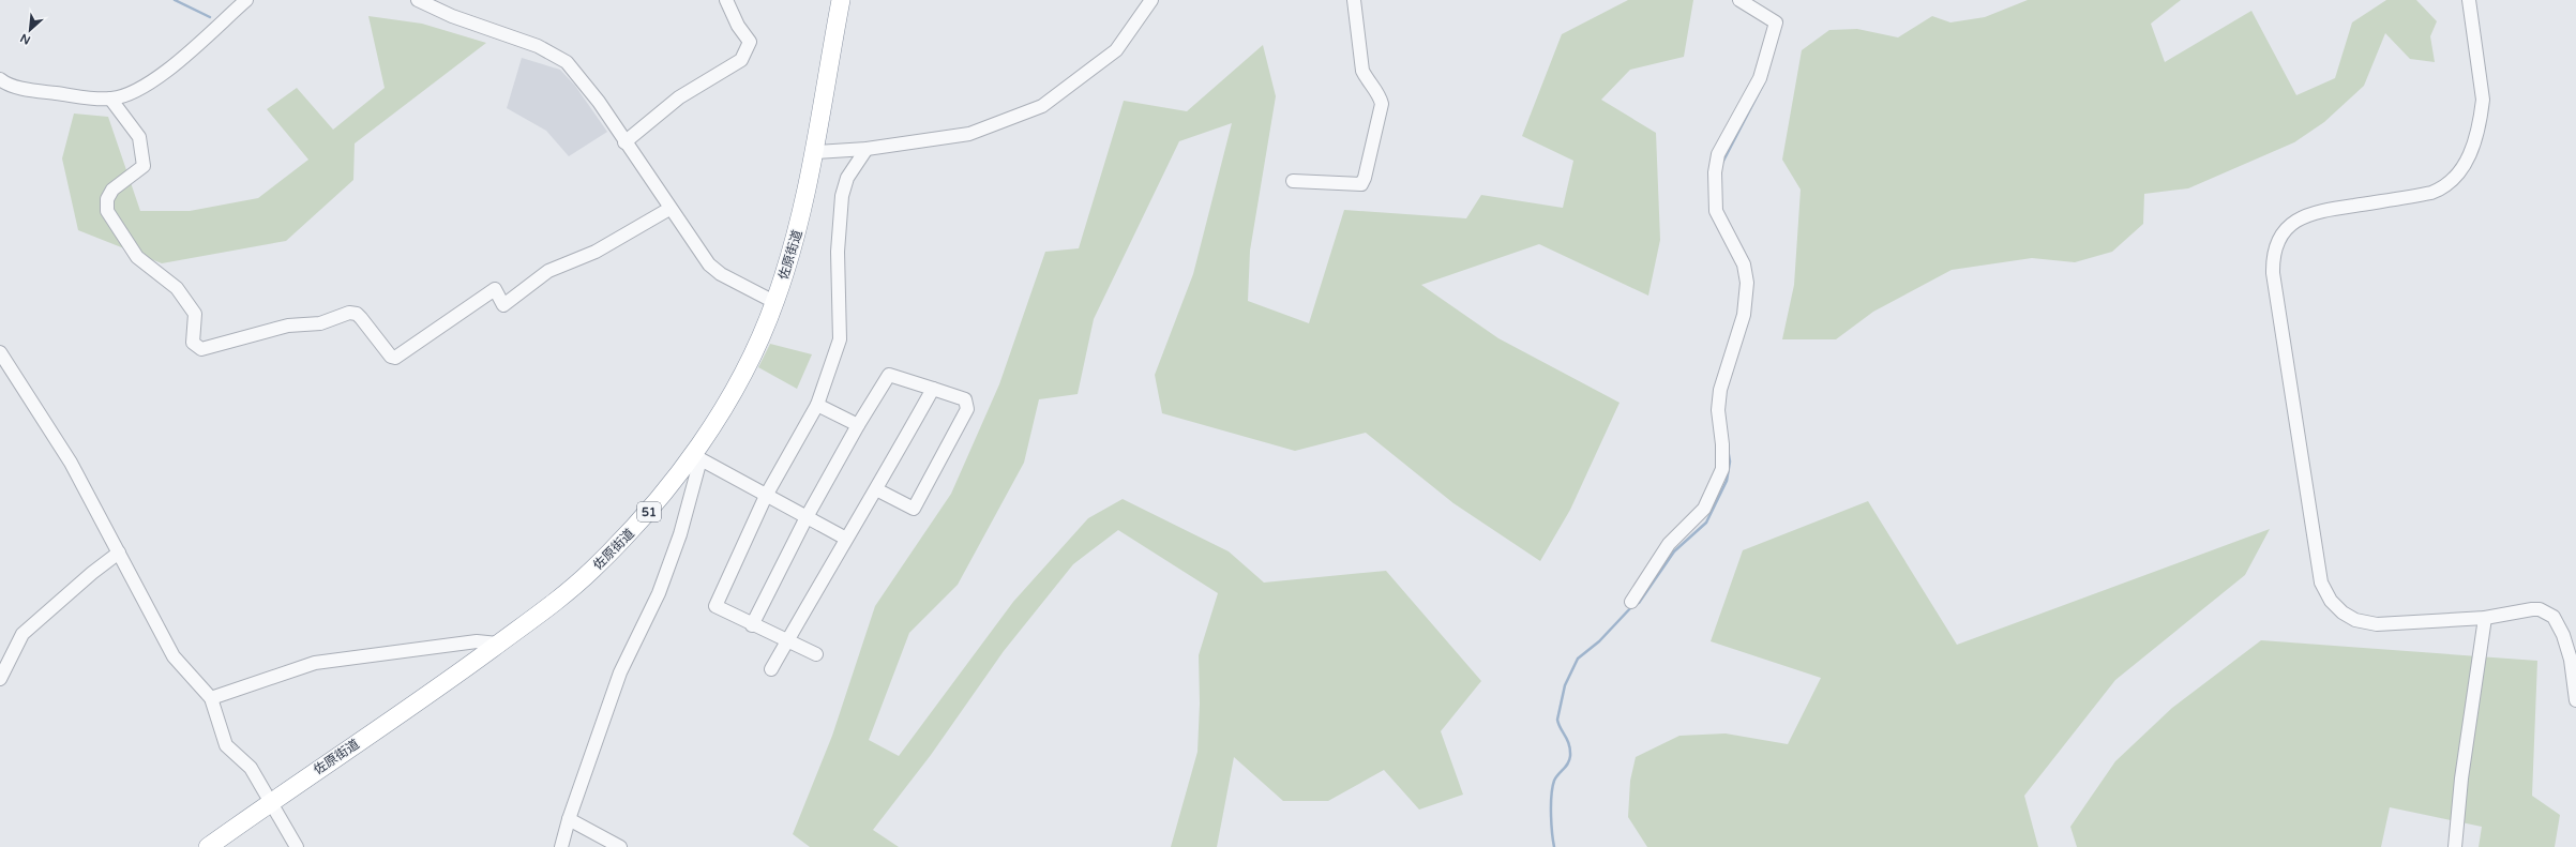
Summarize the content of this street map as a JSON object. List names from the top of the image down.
{
  "streets": {
    "highway": ["佐原街道", "51"]
  },
  "north": "bottom left"
}
